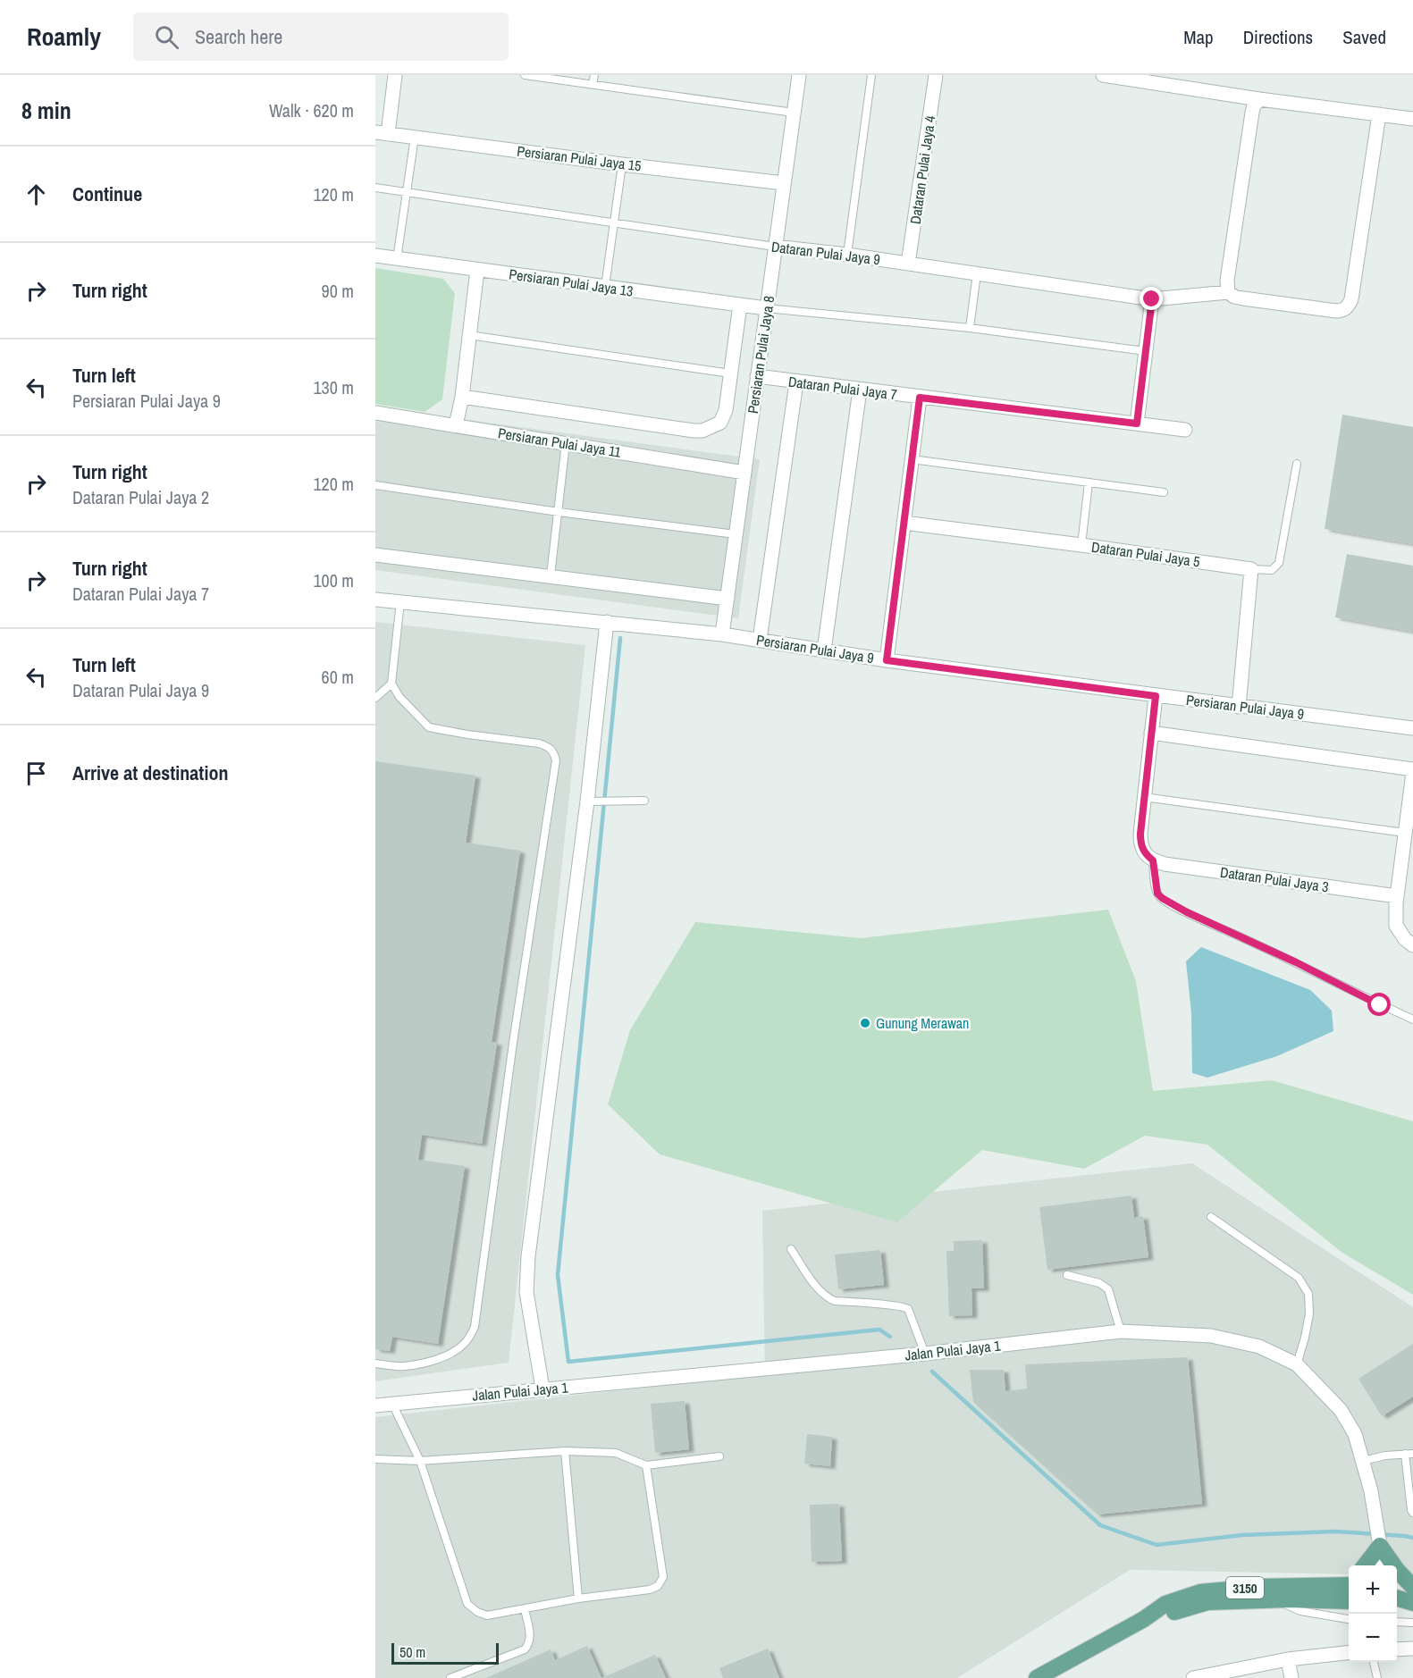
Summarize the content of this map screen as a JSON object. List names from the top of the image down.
{
  "streets": {
    "main road": ["3150"],
    "street": [
      "Persiaran Pulai Jaya 15",
      "Dataran Pulai Jaya 4",
      "Dataran Pulai Jaya 9",
      "Persiaran Pulai Jaya 13",
      "Persiaran Pulai Jaya 8",
      "Dataran Pulai Jaya 7",
      "Persiaran Pulai Jaya 11",
      "Dataran Pulai Jaya 5",
      "Persiaran Pulai Jaya 9",
      "Dataran Pulai Jaya 3",
      "Jalan Pulai Jaya 1"
    ]
  },
  "crossings": [
    ["Persiaran Pulai Jaya 15", "Persiaran Pulai Jaya 8"],
    ["Dataran Pulai Jaya 4", "Dataran Pulai Jaya 9"],
    ["Dataran Pulai Jaya 9", "Persiaran Pulai Jaya 8"],
    ["Persiaran Pulai Jaya 13", "Persiaran Pulai Jaya 8"],
    ["Persiaran Pulai Jaya 8", "Dataran Pulai Jaya 7"],
    ["Persiaran Pulai Jaya 8", "Persiaran Pulai Jaya 11"],
    ["Persiaran Pulai Jaya 8", "Persiaran Pulai Jaya 9"]
  ],
  "places": ["Gunung Merawan"],
  "scale_bar": "50 m",
  "page": {
    "header": "Roamly",
    "search": "Search here",
    "nav": ["Map", "Directions", "Saved"],
    "heading": ["8 min", "Walk · 620 m"],
    "list": [
      ["Continue", "120 m"],
      ["Turn right", "90 m"],
      ["Turn left", "Persiaran Pulai Jaya 9", "130 m"],
      ["Turn right", "Dataran Pulai Jaya 2", "120 m"],
      ["Turn right", "Dataran Pulai Jaya 7", "100 m"],
      ["Turn left", "Dataran Pulai Jaya 9", "60 m"],
      "Arrive at destination"
    ],
    "map_buttons": ["+", "−"],
    "scale": "50 m"
  }
}
